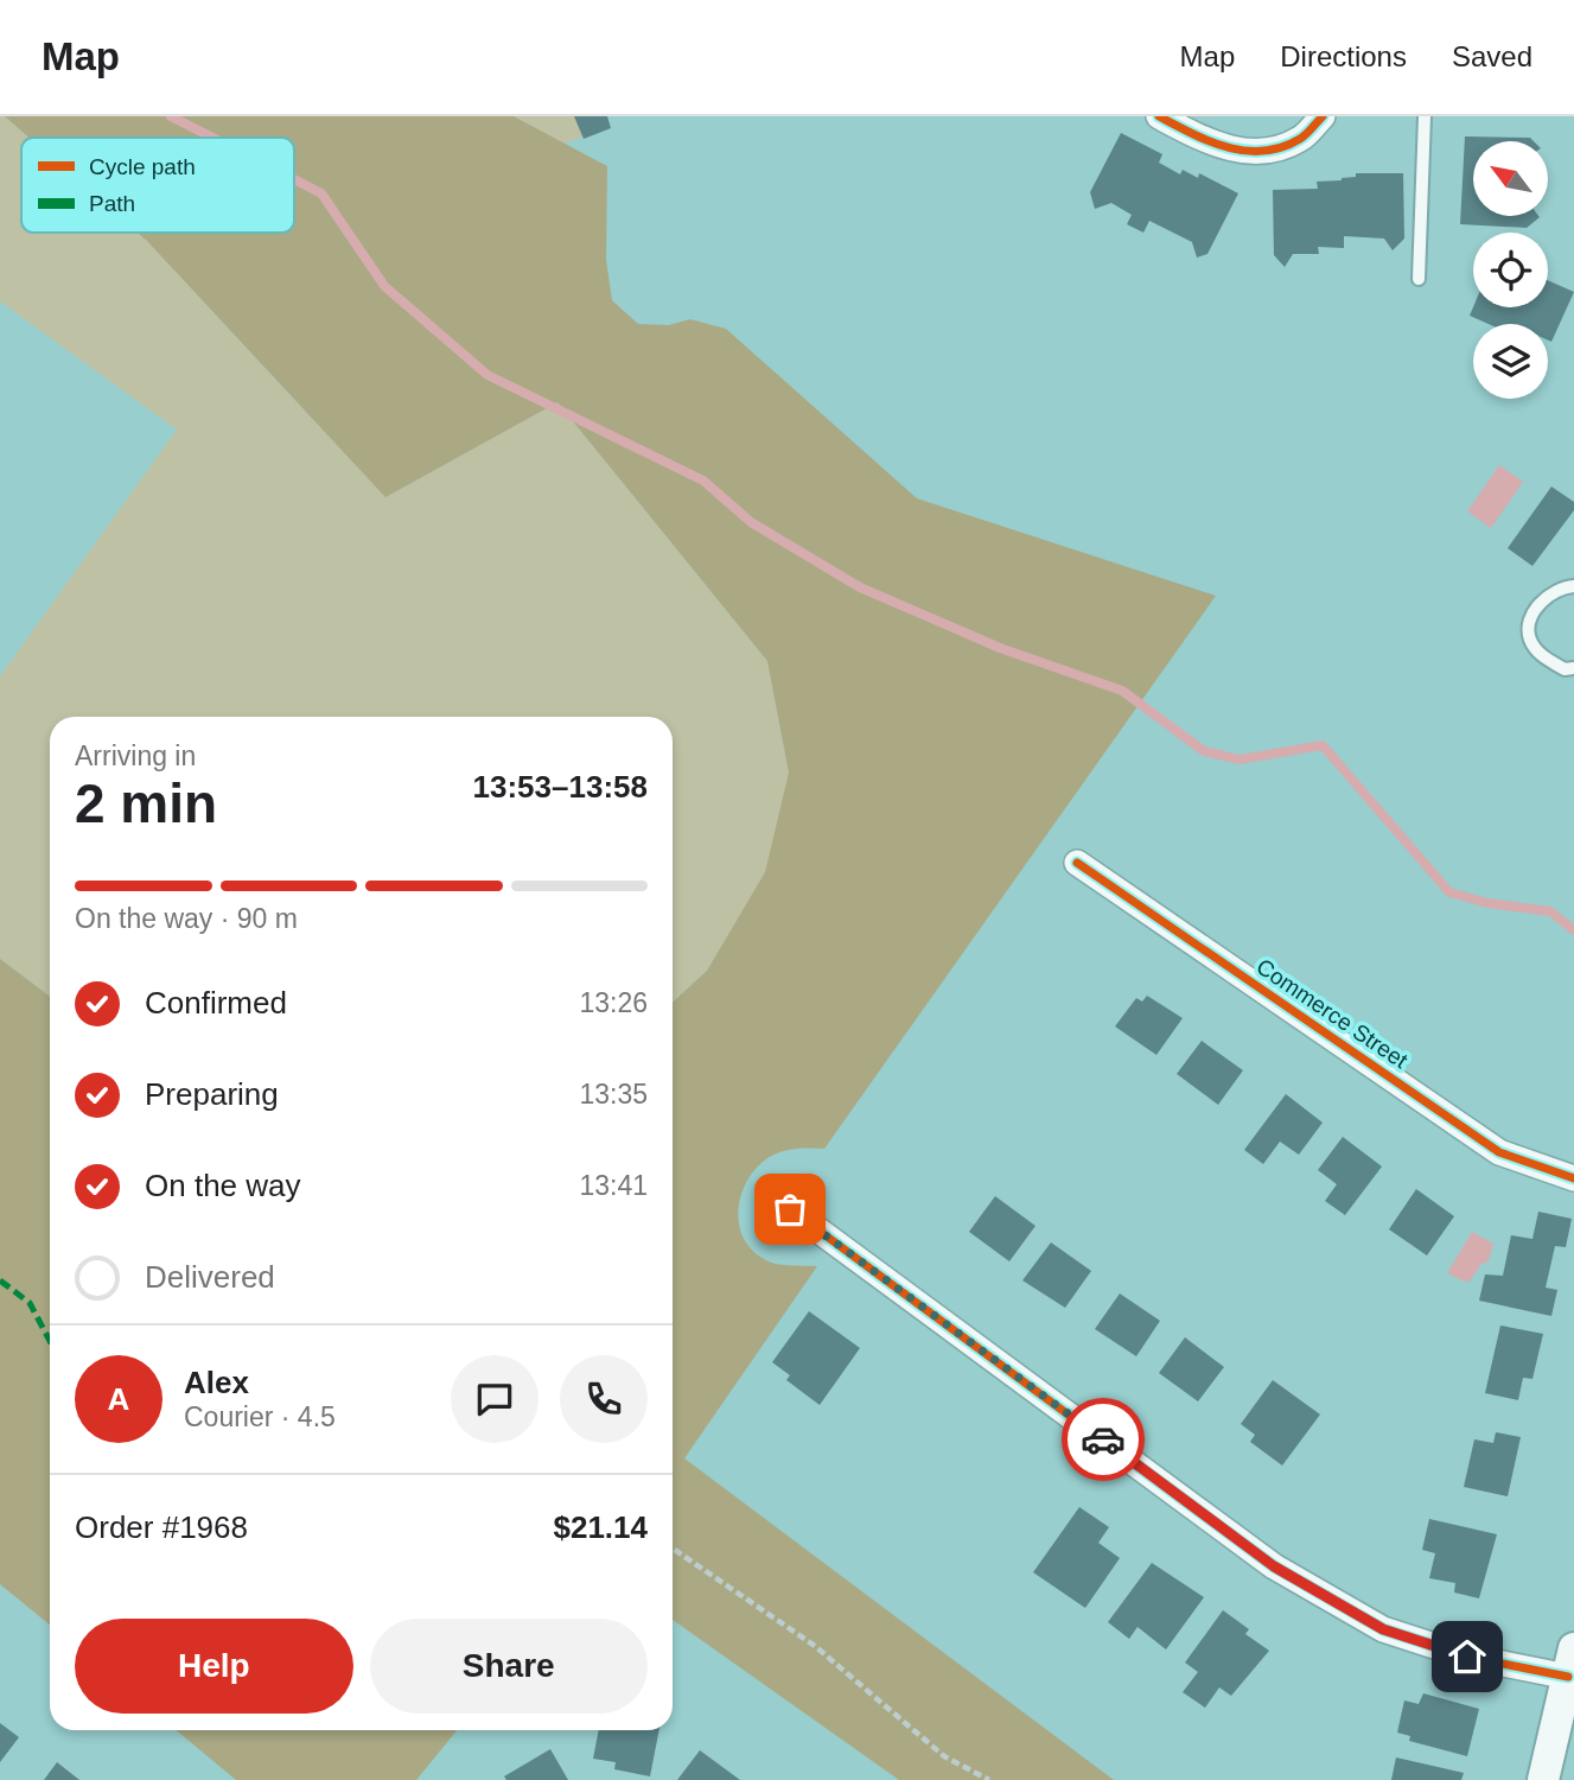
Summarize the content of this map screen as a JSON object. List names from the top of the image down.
{
  "streets": {
    "street": ["Commerce Street"]
  },
  "legend": ["Cycle path", "Path"],
  "north": "top left",
  "page": {
    "header": "Map",
    "nav": ["Map", "Directions", "Saved"],
    "heading": ["2 min", "Arriving in", "13:53–13:58"],
    "panel": [
      "Alex",
      "Courier · 4.5",
      "Order #1968",
      "$21.14"
    ],
    "bar": "On the way · 90 m",
    "list": [
      ["Confirmed", "13:26"],
      ["Preparing", "13:35"],
      ["On the way", "13:41"],
      "Delivered"
    ],
    "round": "A",
    "buttons": ["Help", "Share"]
  }
}
